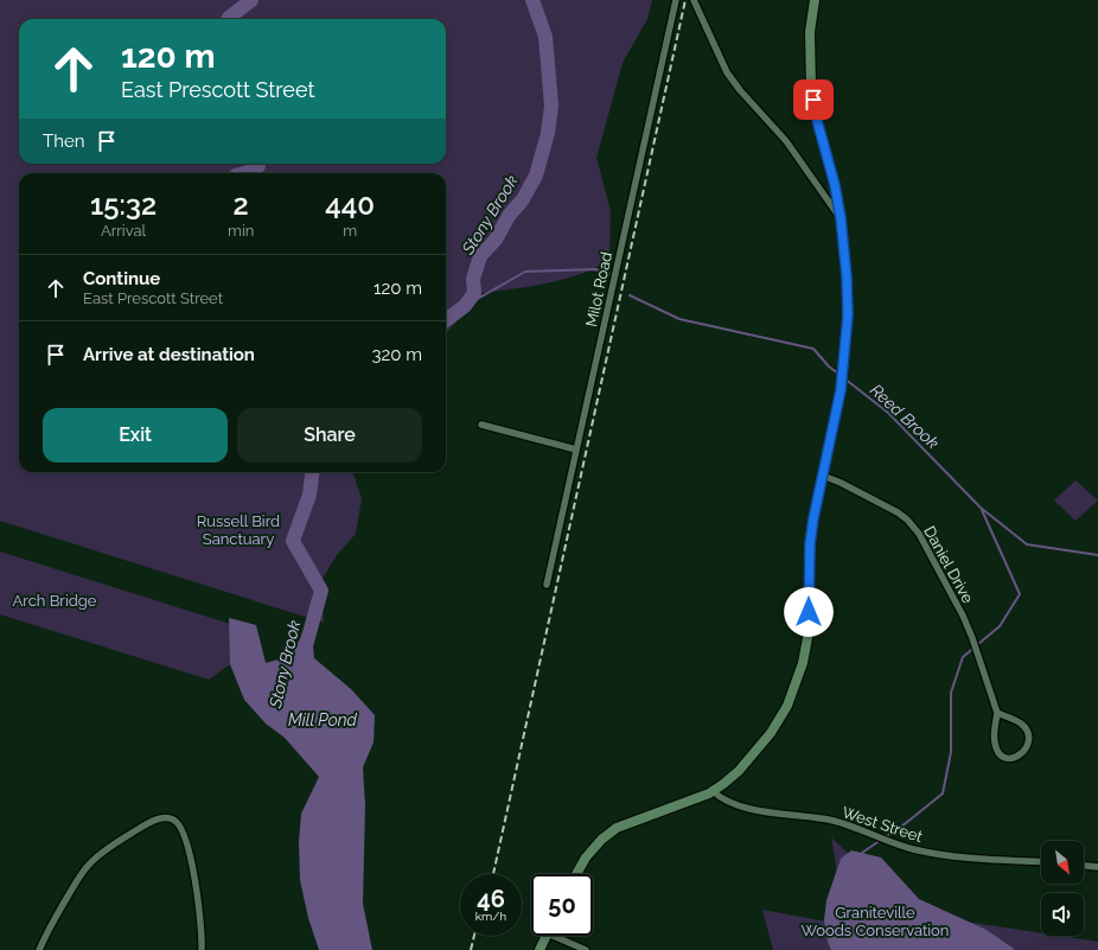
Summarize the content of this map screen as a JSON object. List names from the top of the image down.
{
  "streets": {
    "street": ["Milot Road", "Daniel Drive", "West Street"]
  },
  "water": ["Stony Brook", "Reed Brook", "Mill Pond"],
  "parks": ["Russell Bird Sanctuary", "Arch Bridge", "Graniteville Woods Conservation"],
  "north": "bottom right",
  "page": {
    "turn": ["120 m", "East Prescott Street"],
    "then": "Then",
    "eta": [
      "15:32",
      "Arrival",
      "2",
      "min",
      "440",
      "m"
    ],
    "list": [
      {
        "name": "Continue",
        "note": "East Prescott Street",
        "value": "120 m"
      },
      {
        "name": "Arrive at destination",
        "value": "320 m"
      }
    ],
    "buttons": ["Exit", "Share"],
    "speed": "46 km/h",
    "limit": "50"
  }
}
